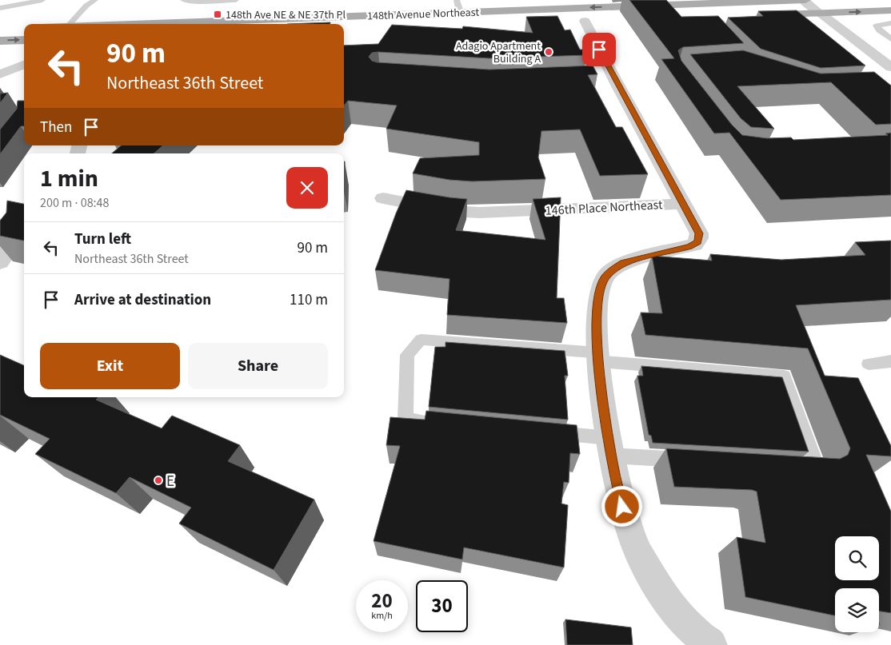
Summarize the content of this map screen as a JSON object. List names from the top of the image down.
{
  "streets": {
    "main road": ["148th Avenue Northeast"],
    "street": ["146th Place Northeast"]
  },
  "one_way": ["148th Avenue Northeast"],
  "places": {
    "transit": ["148th Ave NE & NE 37th Pl"],
    "other": ["Adagio Apartment Building A", "E"]
  },
  "page": {
    "turn": ["90 m", "Northeast 36th Street"],
    "then": "Then",
    "heading": ["1 min", "200 m · 08:48"],
    "list": [
      {
        "name": "Turn left",
        "note": "Northeast 36th Street",
        "value": "90 m"
      },
      {
        "name": "Arrive at destination",
        "value": "110 m"
      }
    ],
    "buttons": ["Exit", "Share"],
    "speed": "20 km/h",
    "limit": "30"
  }
}
